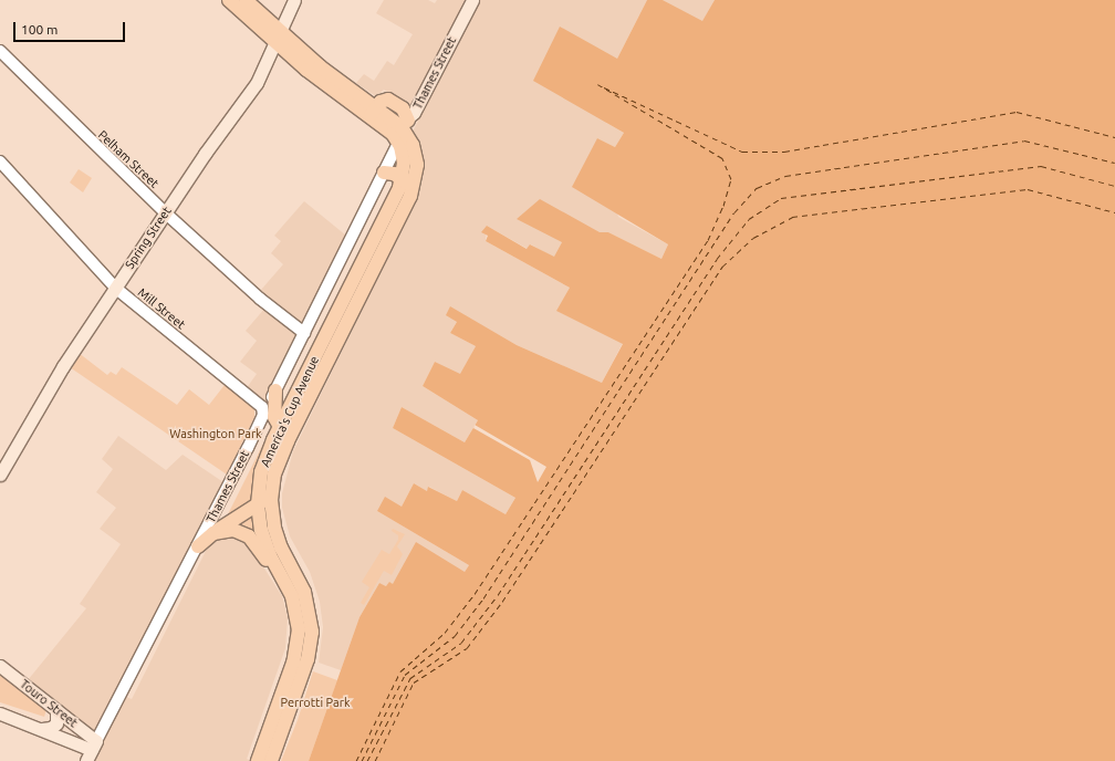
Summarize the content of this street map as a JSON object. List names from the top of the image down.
{
  "streets": {
    "main road": [
      "Thames Street",
      "Spring Street",
      "America's Cup Avenue",
      "Touro Street"
    ],
    "street": ["Pelham Street", "Mill Street"]
  },
  "crossings": [
    ["Thames Street", "Pelham Street"],
    ["Thames Street", "Mill Street"],
    ["Thames Street", "America's Cup Avenue"],
    ["Thames Street", "Touro Street"],
    ["Pelham Street", "Spring Street"],
    ["Spring Street", "Mill Street"]
  ],
  "parks": ["Washington Park", "Perrotti Park"],
  "scale_bar": "100 m"
}
